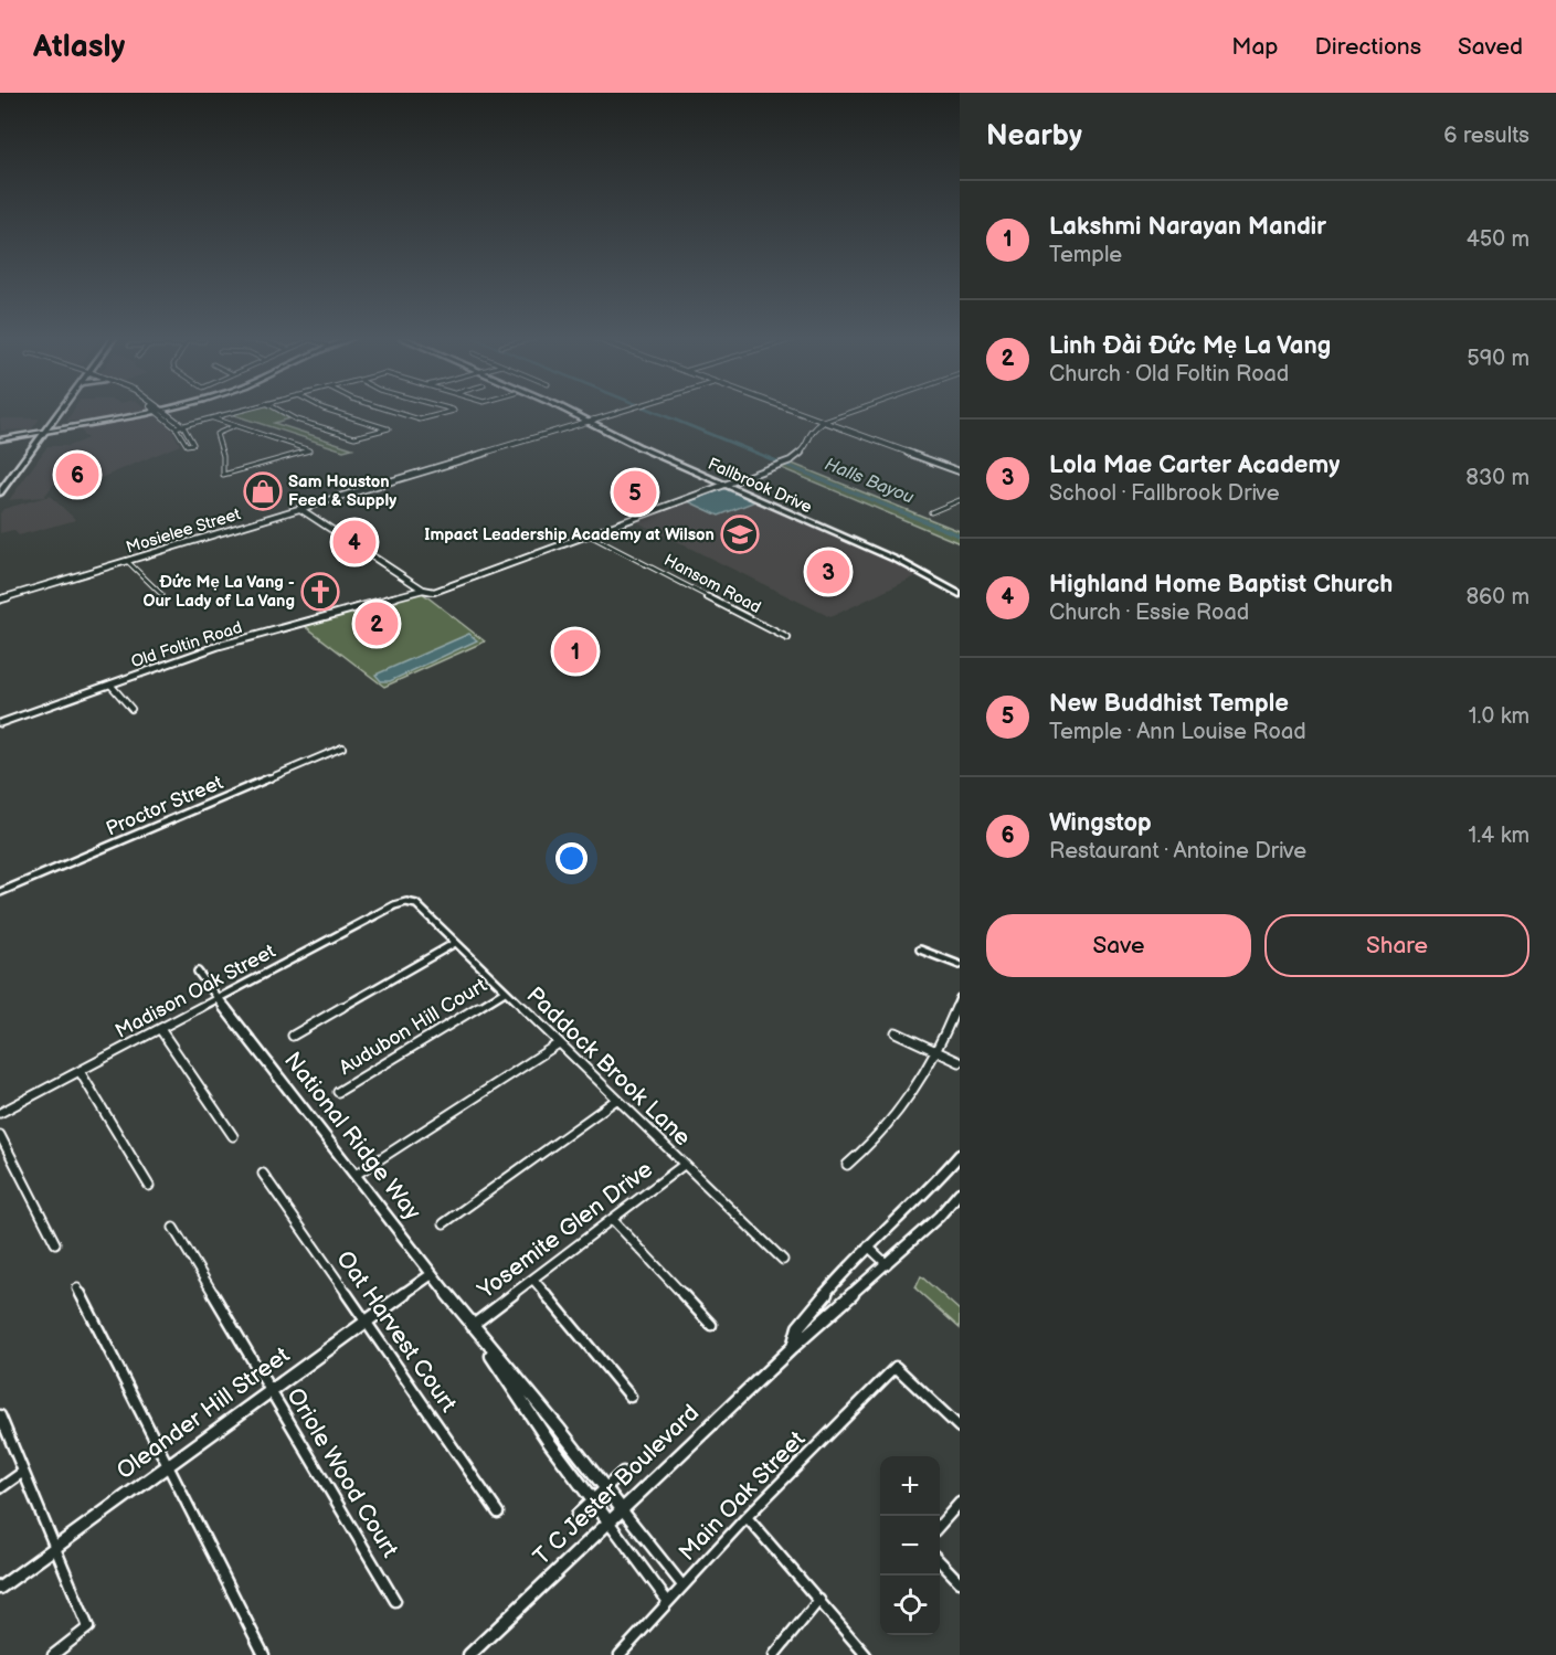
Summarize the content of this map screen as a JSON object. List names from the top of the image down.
{
  "streets": {
    "main road": ["Fallbrook Drive"],
    "street": [
      "Mosielee Street",
      "Hansom Road",
      "Old Foltin Road",
      "Proctor Street",
      "Madison Oak Street",
      "Audubon Hill Court",
      "Paddock Brook Lane",
      "National Ridge Way",
      "Yosemite Glen Drive",
      "Oat Harvest Court",
      "Oleander Hill Street",
      "Oriole Wood Court",
      "T C Jester Boulevard",
      "Main Oak Street"
    ]
  },
  "crossings": [
    ["Fallbrook Drive", "Mosielee Street"],
    ["Fallbrook Drive", "Old Foltin Road"],
    ["Hansom Road", "Old Foltin Road"],
    ["Madison Oak Street", "Paddock Brook Lane"],
    ["Madison Oak Street", "National Ridge Way"],
    ["Audubon Hill Court", "Paddock Brook Lane"],
    ["Paddock Brook Lane", "Yosemite Glen Drive"],
    ["National Ridge Way", "Yosemite Glen Drive"],
    ["National Ridge Way", "Oleander Hill Street"],
    ["National Ridge Way", "T C Jester Boulevard"],
    ["National Ridge Way", "Main Oak Street"],
    ["Oat Harvest Court", "Oleander Hill Street"],
    ["Oleander Hill Street", "Oriole Wood Court"]
  ],
  "water": ["Halls Bayou"],
  "places": {
    "shop": ["Sam Houston Feed & Supply"],
    "school or university": ["Impact Leadership Academy at Wilson"],
    "church": ["Đức Mẹ La Vang - Our Lady of La Vang"]
  },
  "page": {
    "header": "Atlasly",
    "nav": ["Map", "Directions", "Saved"],
    "heading": ["Nearby", "6 results"],
    "list": [
      {
        "mark": "1",
        "name": "Lakshmi Narayan Mandir",
        "note": "Temple",
        "value": "450 m"
      },
      {
        "mark": "2",
        "name": "Linh Đài Đức Mẹ La Vang",
        "note": "Church · Old Foltin Road",
        "value": "590 m"
      },
      {
        "mark": "3",
        "name": "Lola Mae Carter Academy",
        "note": "School · Fallbrook Drive",
        "value": "830 m"
      },
      {
        "mark": "4",
        "name": "Highland Home Baptist Church",
        "note": "Church · Essie Road",
        "value": "860 m"
      },
      {
        "mark": "5",
        "name": "New Buddhist Temple",
        "note": "Temple · Ann Louise Road",
        "value": "1.0 km"
      },
      {
        "mark": "6",
        "name": "Wingstop",
        "note": "Restaurant · Antoine Drive",
        "value": "1.4 km"
      }
    ],
    "pins": [
      "6",
      "5",
      "4",
      "3",
      "2",
      "1"
    ],
    "buttons": ["Save", "Share"],
    "map_buttons": ["+", "−"]
  }
}
